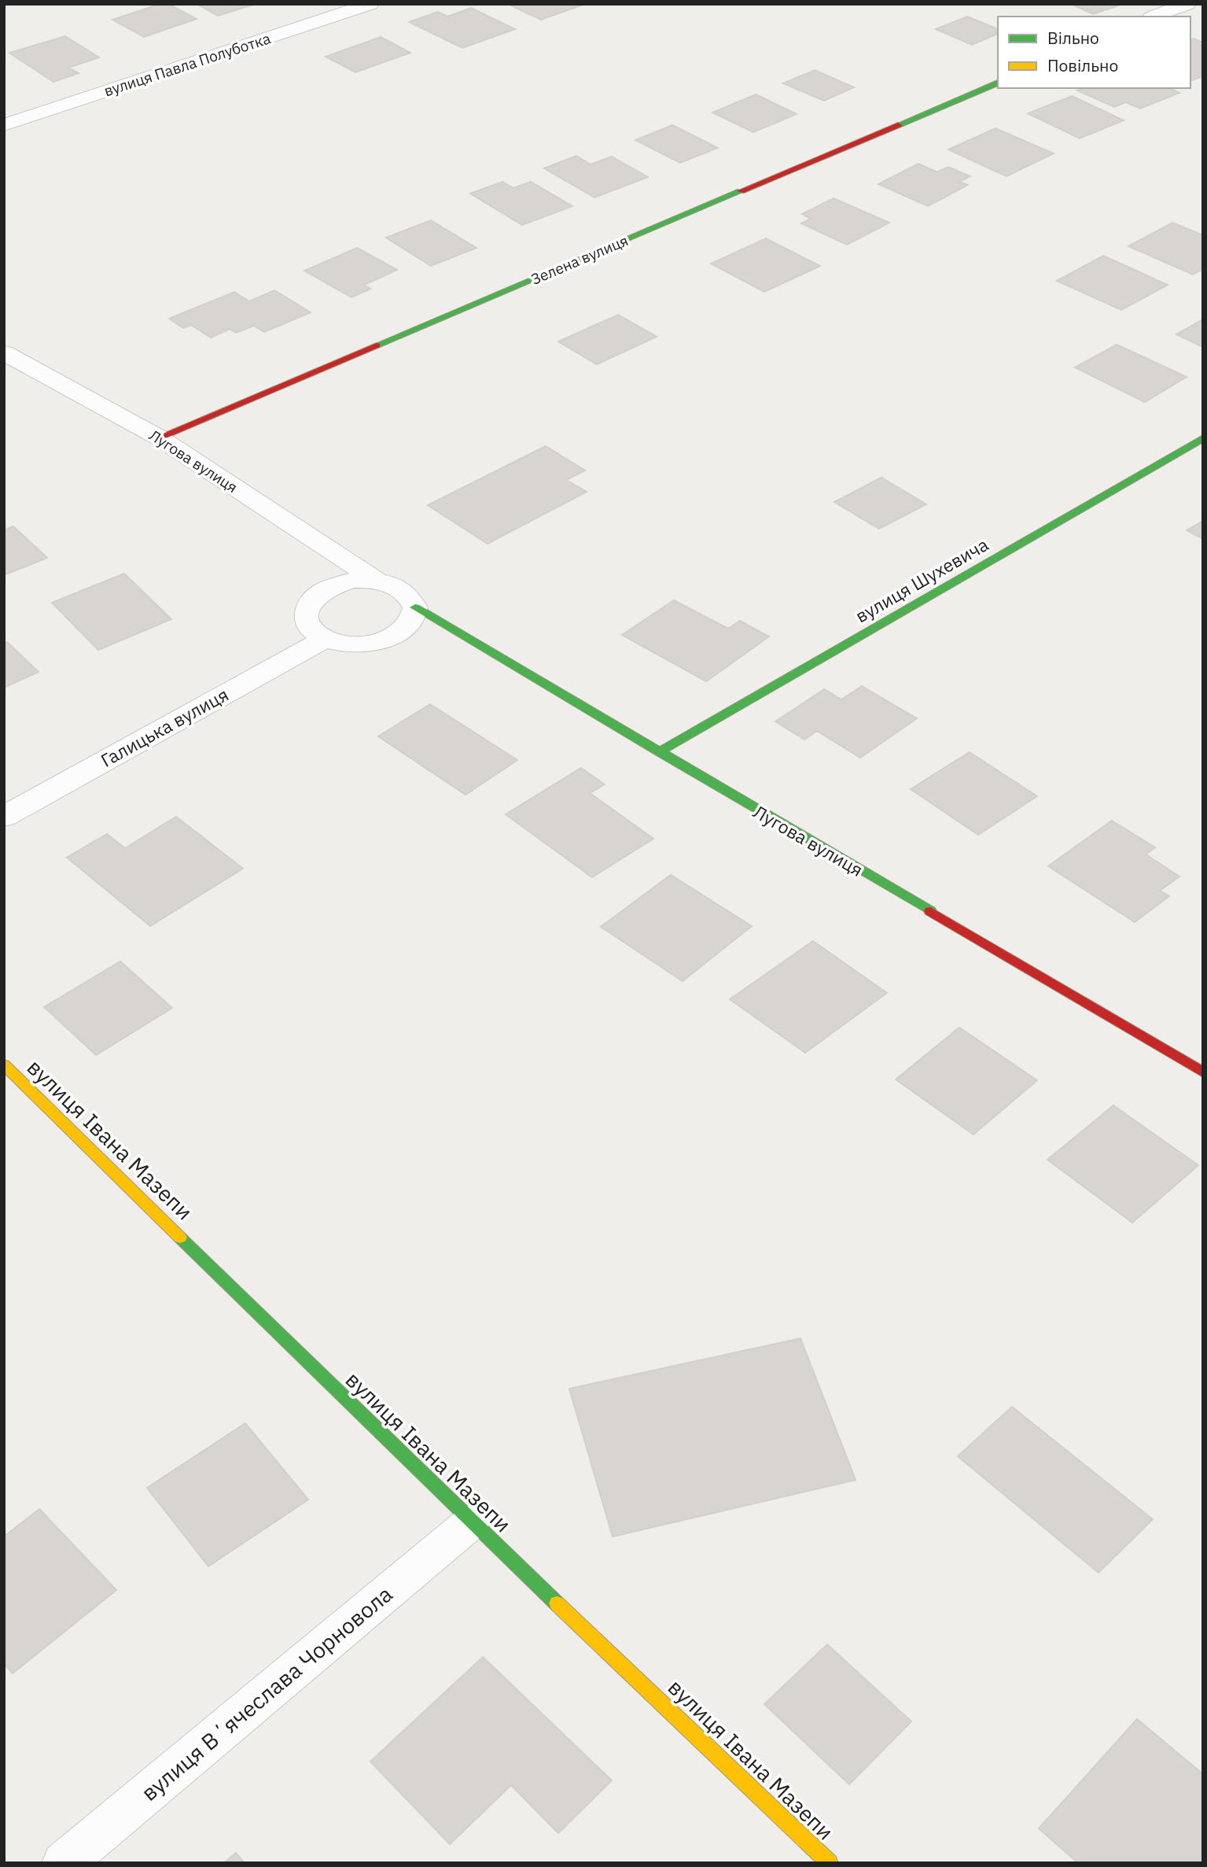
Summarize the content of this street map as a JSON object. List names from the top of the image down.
{
  "streets": {
    "street": [
      "вулиця Павла Полуботка",
      "Зелена вулиця",
      "Лугова вулиця",
      "вулиця Шухевича",
      "Галицька вулиця",
      "вулиця Івана Мазепи",
      "вулиця Вʼячеслава Чорновола"
    ]
  },
  "crossings": [
    ["Зелена вулиця", "Лугова вулиця"],
    ["Лугова вулиця", "вулиця Шухевича"],
    ["Лугова вулиця", "Галицька вулиця"],
    ["вулиця Івана Мазепи", "вулиця Вʼячеслава Чорновола"]
  ],
  "legend": ["Вільно", "Повільно"]
}
